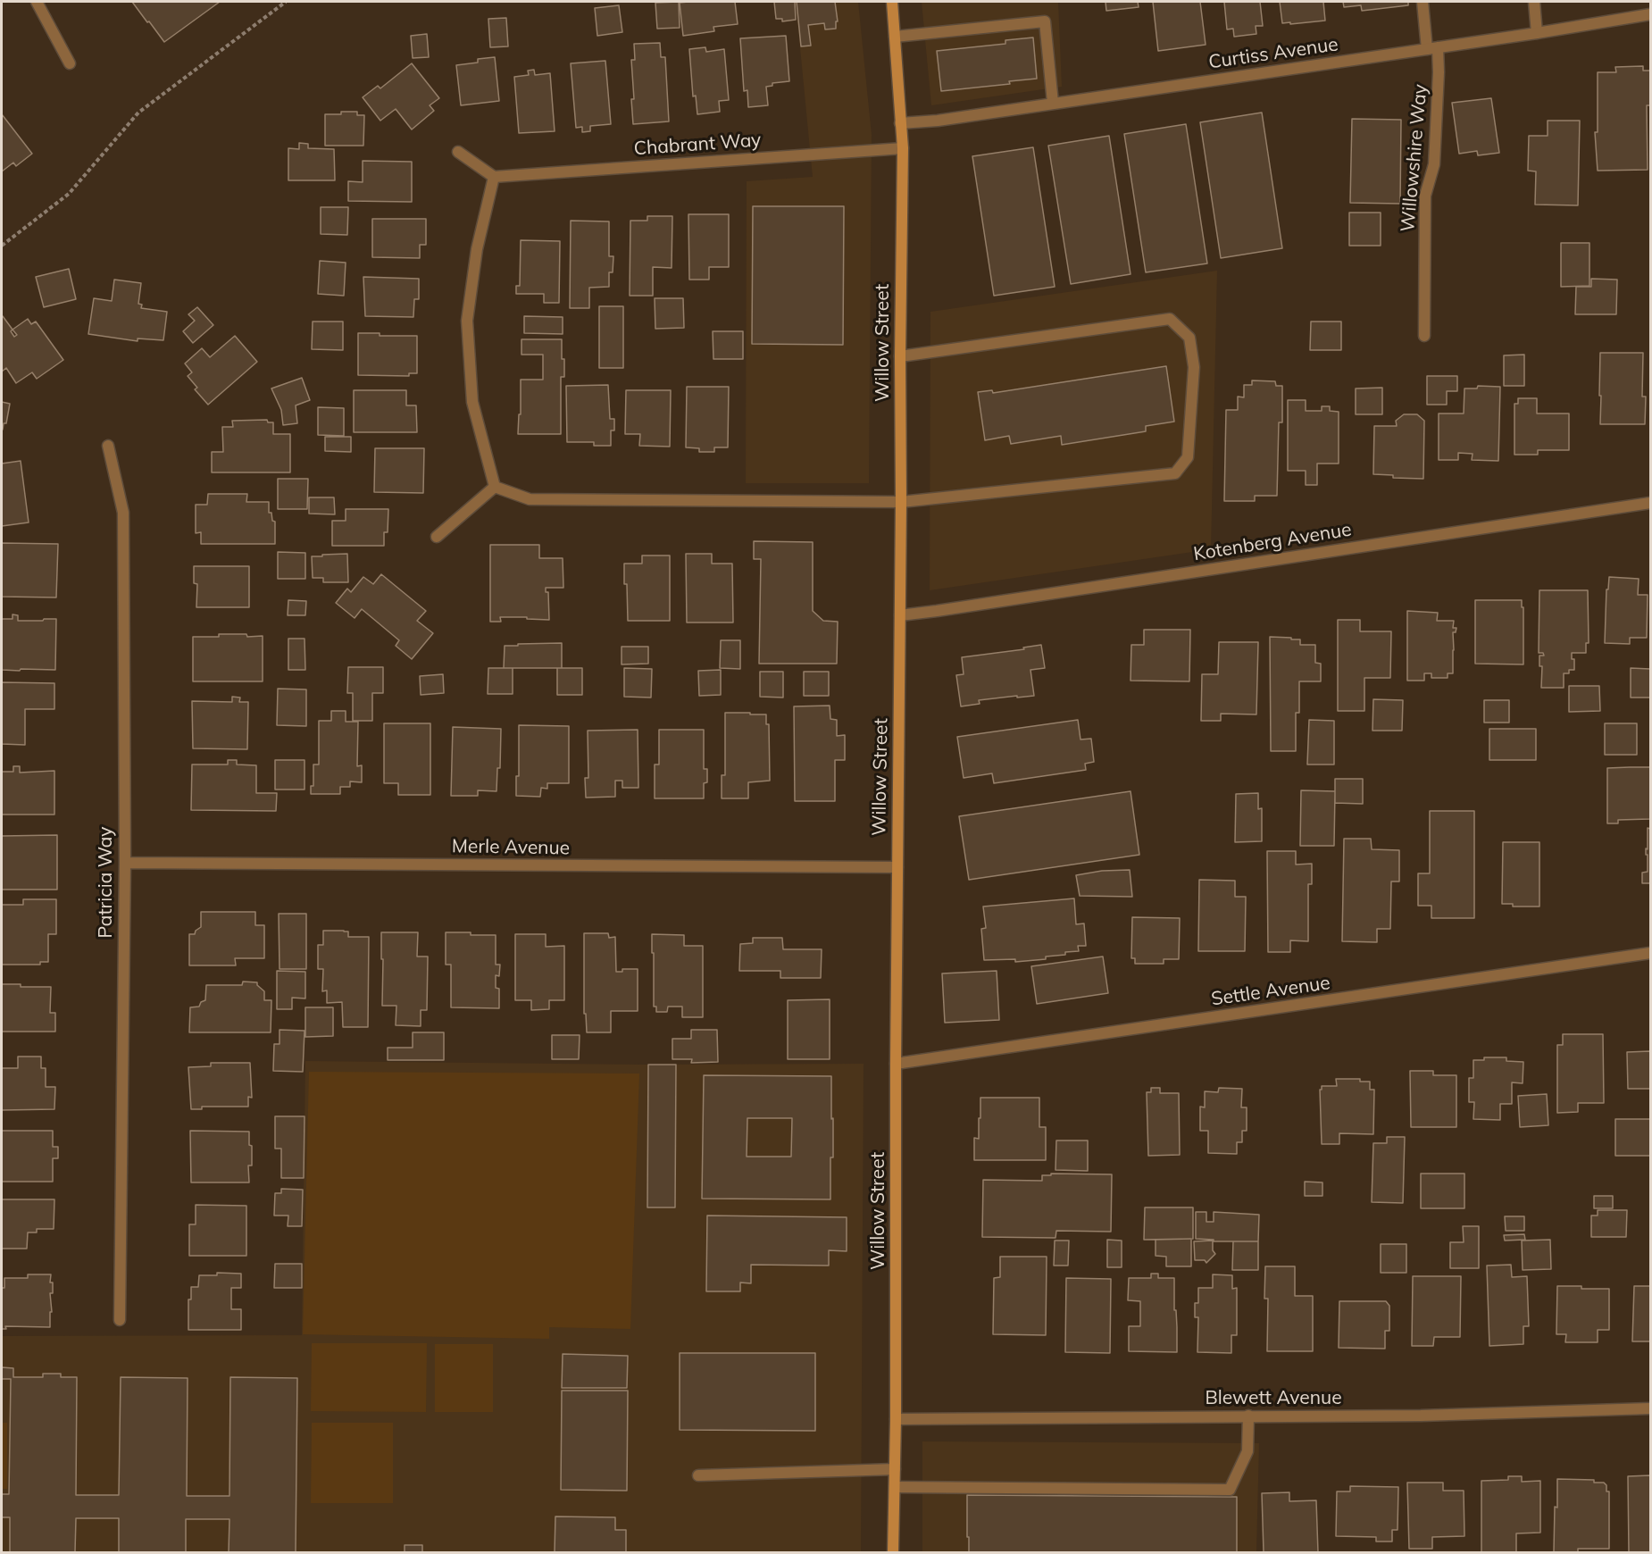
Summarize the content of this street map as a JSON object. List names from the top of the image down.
{
  "streets": {
    "main road": ["Willow Street"],
    "street": [
      "Curtiss Avenue",
      "Chabrant Way",
      "Willowshire Way",
      "Kotenberg Avenue",
      "Merle Avenue",
      "Patricia Way",
      "Settle Avenue",
      "Blewett Avenue"
    ]
  },
  "crossings": [
    ["Curtiss Avenue", "Willowshire Way"],
    ["Curtiss Avenue", "Willow Street"],
    ["Chabrant Way", "Willow Street"],
    ["Willow Street", "Kotenberg Avenue"],
    ["Willow Street", "Merle Avenue"],
    ["Willow Street", "Settle Avenue"],
    ["Willow Street", "Blewett Avenue"],
    ["Merle Avenue", "Patricia Way"]
  ]
}
